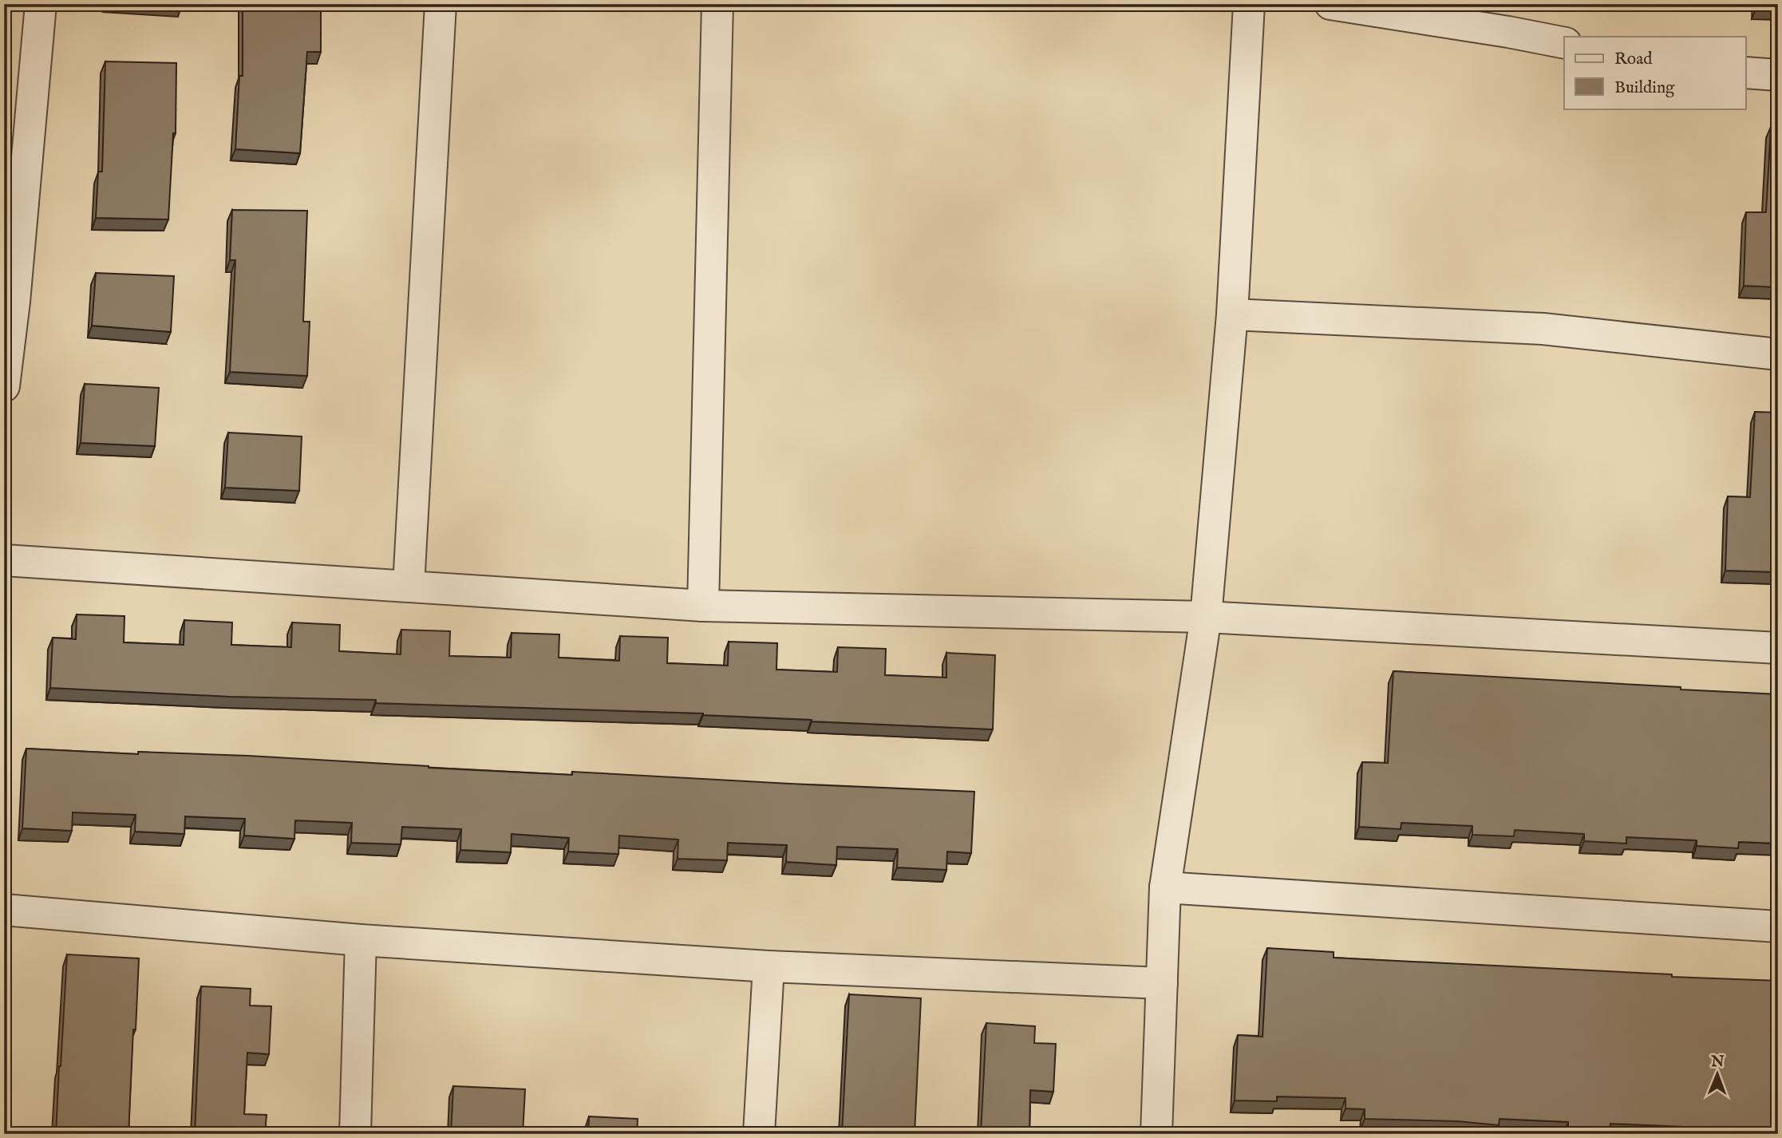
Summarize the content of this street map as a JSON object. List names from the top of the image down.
{
  "legend": ["Road", "Building"],
  "north": "top"
}
